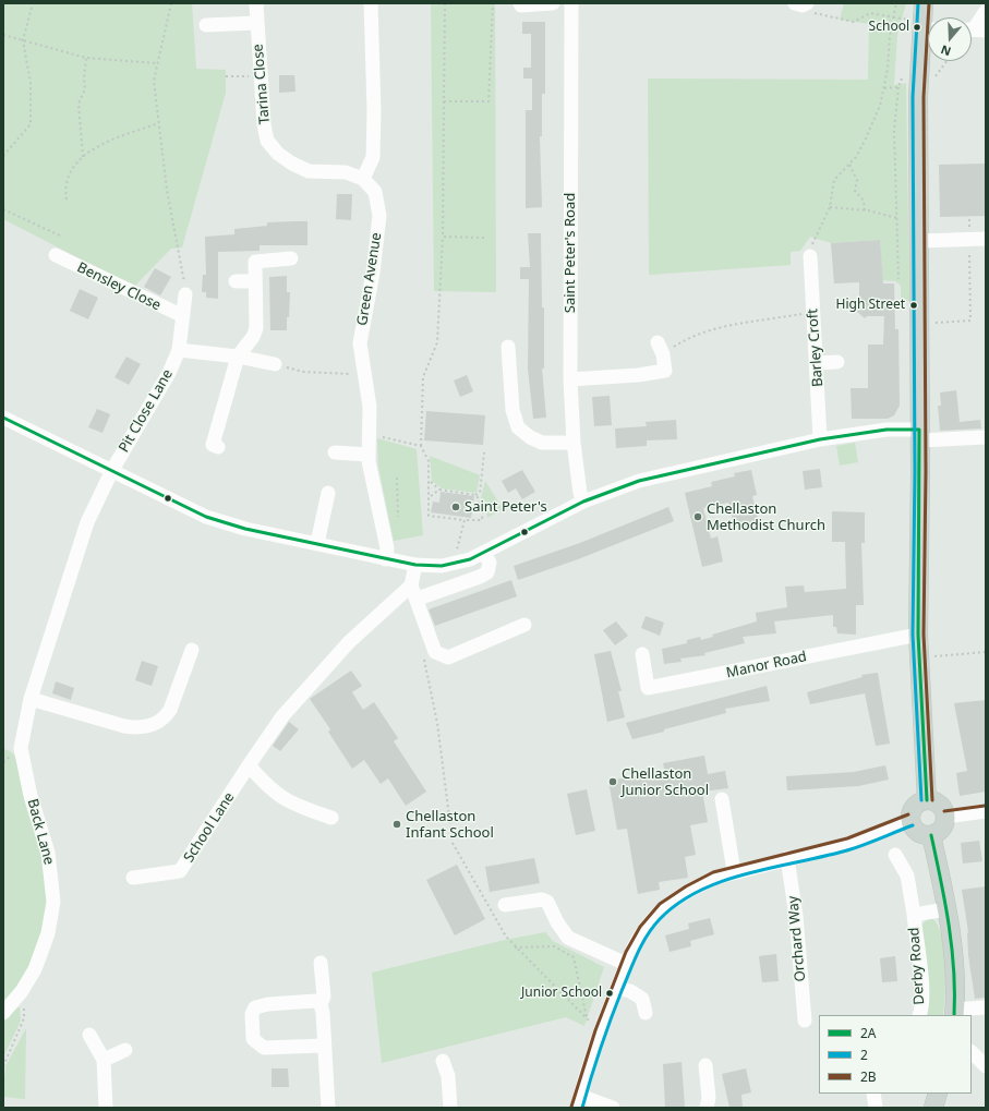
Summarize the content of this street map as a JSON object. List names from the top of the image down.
{
  "streets": {
    "street": [
      "Tarina Close",
      "Saint Peter's Road",
      "Green Avenue",
      "Bensley Close",
      "Barley Croft",
      "Pit Close Lane",
      "Manor Road",
      "School Lane",
      "Back Lane",
      "Orchard Way",
      "Derby Road"
    ]
  },
  "crossings": [
    ["Tarina Close", "Green Avenue"],
    ["Bensley Close", "Pit Close Lane"],
    ["Pit Close Lane", "Back Lane"]
  ],
  "places": [
    "School",
    "High Street",
    "Saint Peter's",
    "Chellaston Methodist Church",
    "Chellaston Junior School",
    "Chellaston Infant School",
    "Junior School"
  ],
  "lines": ["transit line 2", "transit line 2B", "transit line 2A"],
  "legend": ["2A", "2", "2B"],
  "north": "bottom"
}
